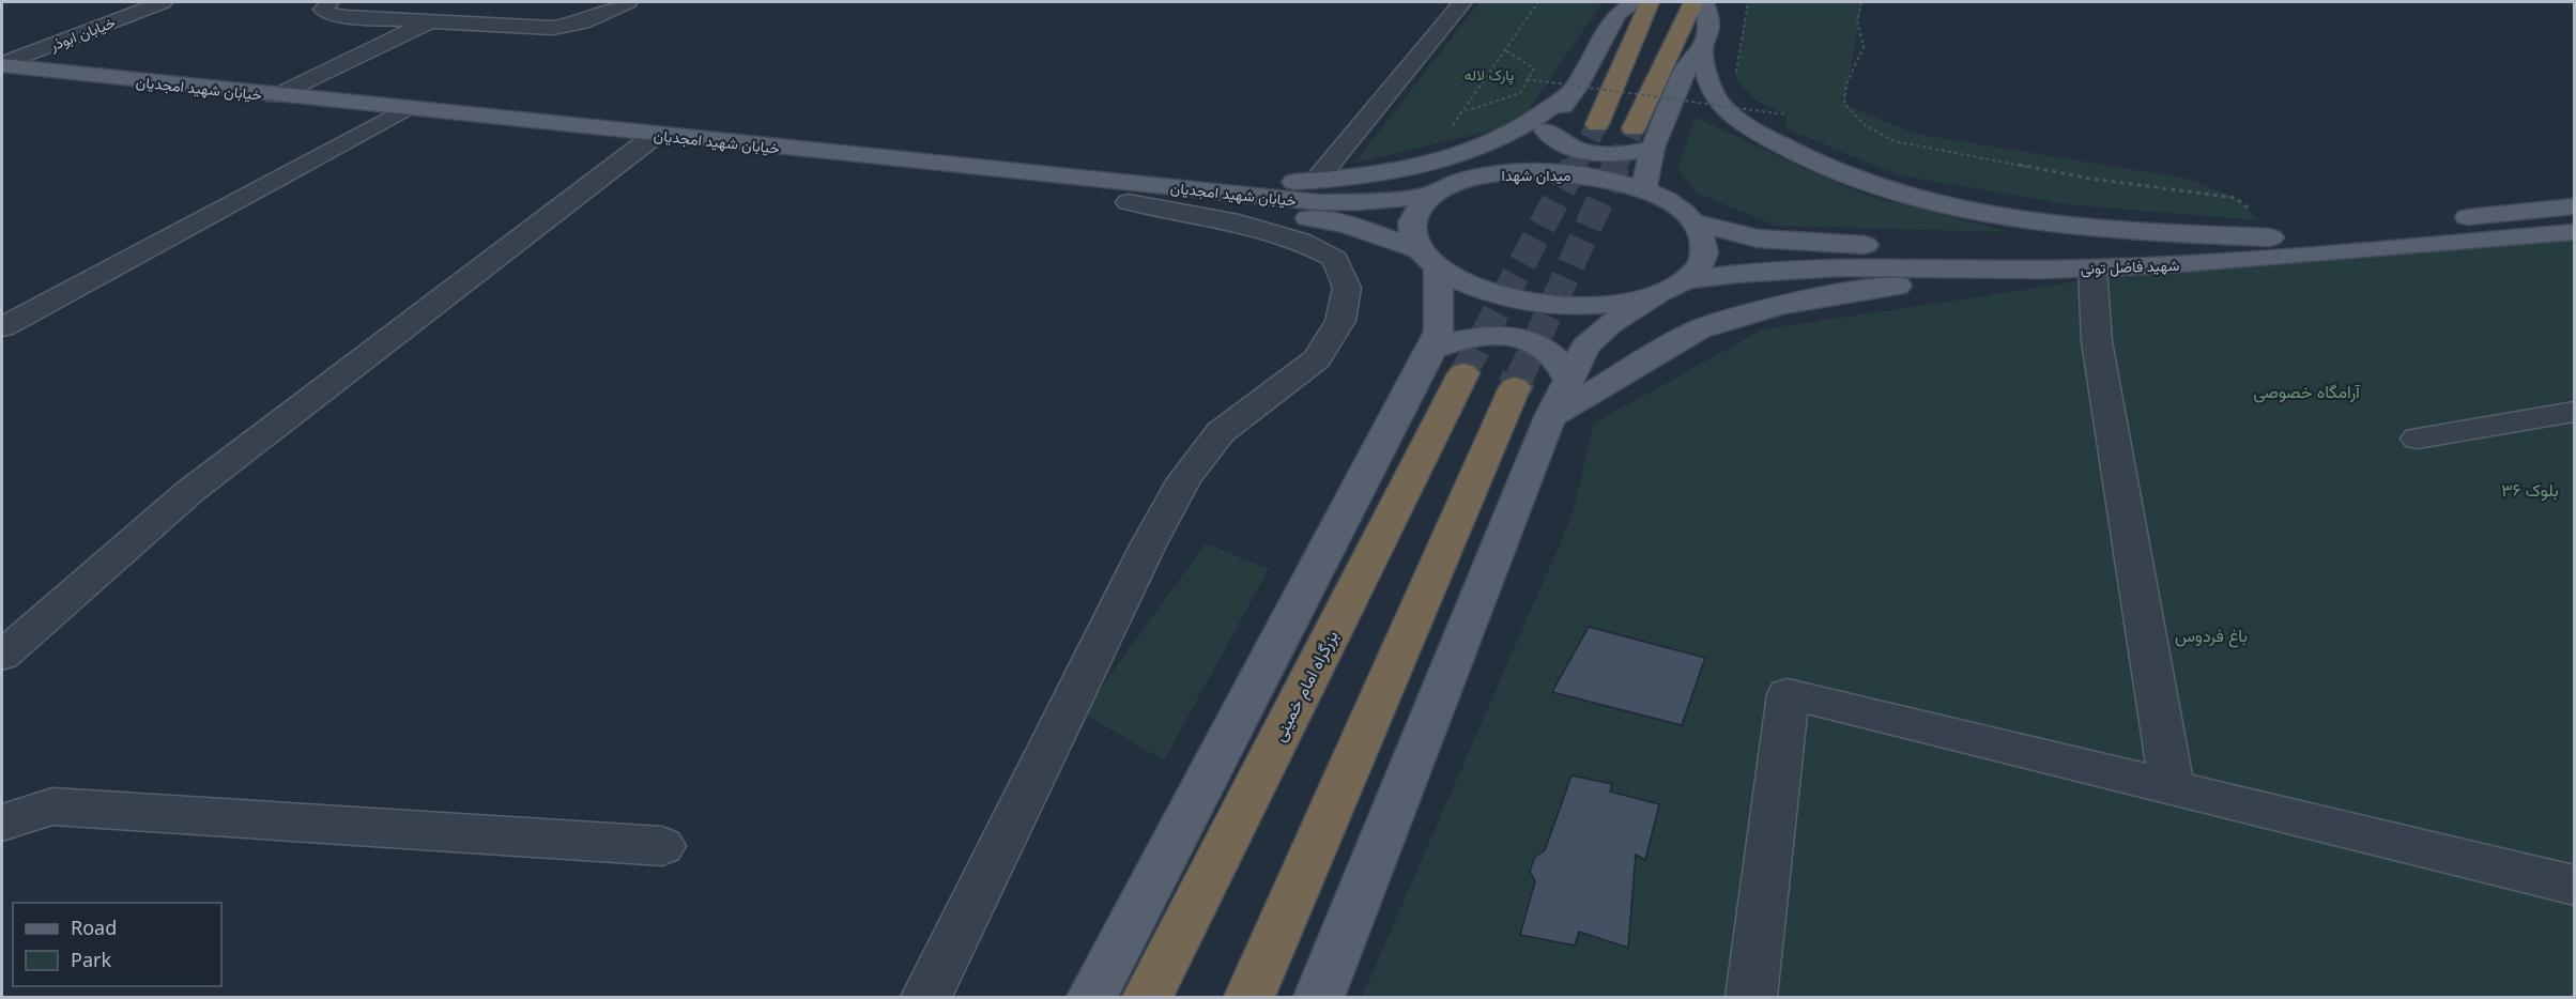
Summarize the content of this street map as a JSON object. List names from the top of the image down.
{
  "streets": {
    "highway": ["بزرگراه امام خمینی"],
    "main road": ["خیابان شهید امجدیان", "میدان شهدا", "شهید فاضل تونی"],
    "street": ["خیابان ابوذر"]
  },
  "crossings": [
    ["خیابان ابوذر", "خیابان شهید امجدیان"],
    ["خیابان شهید امجدیان", "میدان شهدا"],
    ["میدان شهدا", "شهید فاضل تونی"]
  ],
  "parks": [
    "پارک لاله",
    "آرامگاه خصوصی",
    "بلوک ۳۶",
    "باغ فردوس"
  ],
  "legend": ["Road", "Park"]
}
